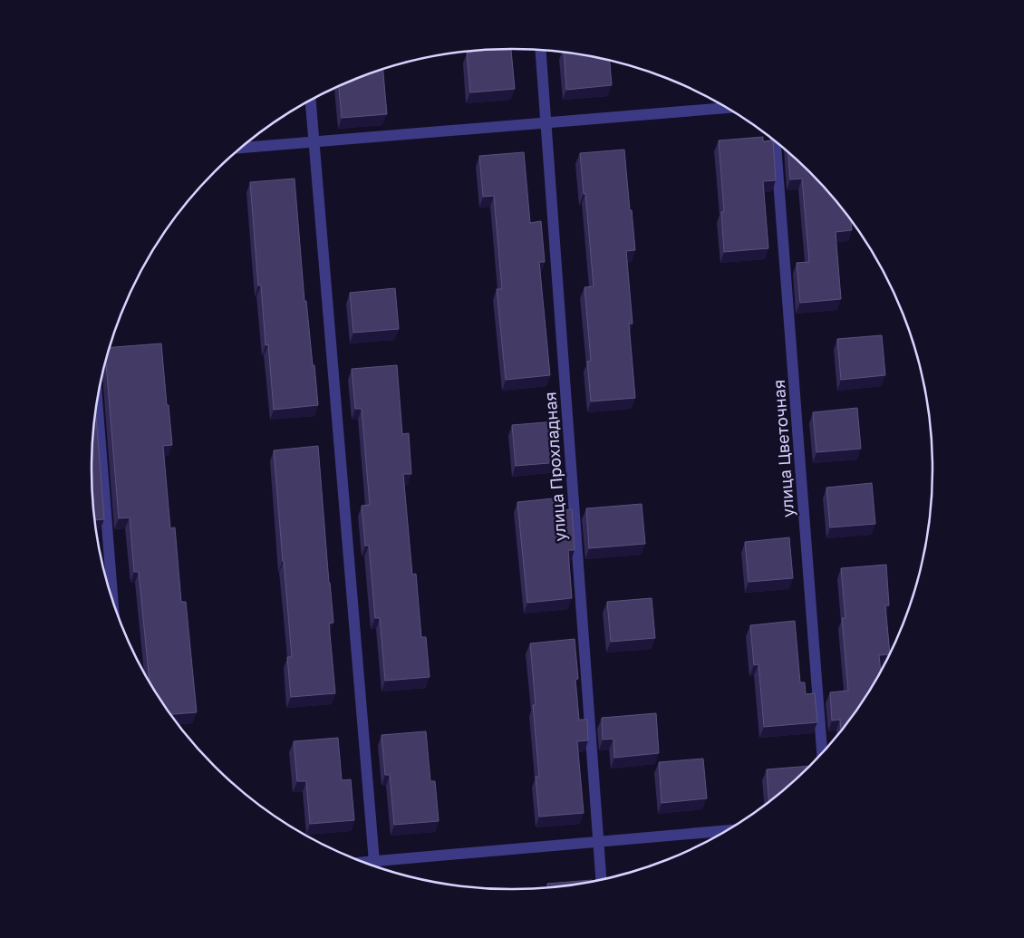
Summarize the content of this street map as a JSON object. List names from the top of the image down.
{
  "streets": {
    "street": ["улица Цветочная", "улица Прохладная"]
  }
}
